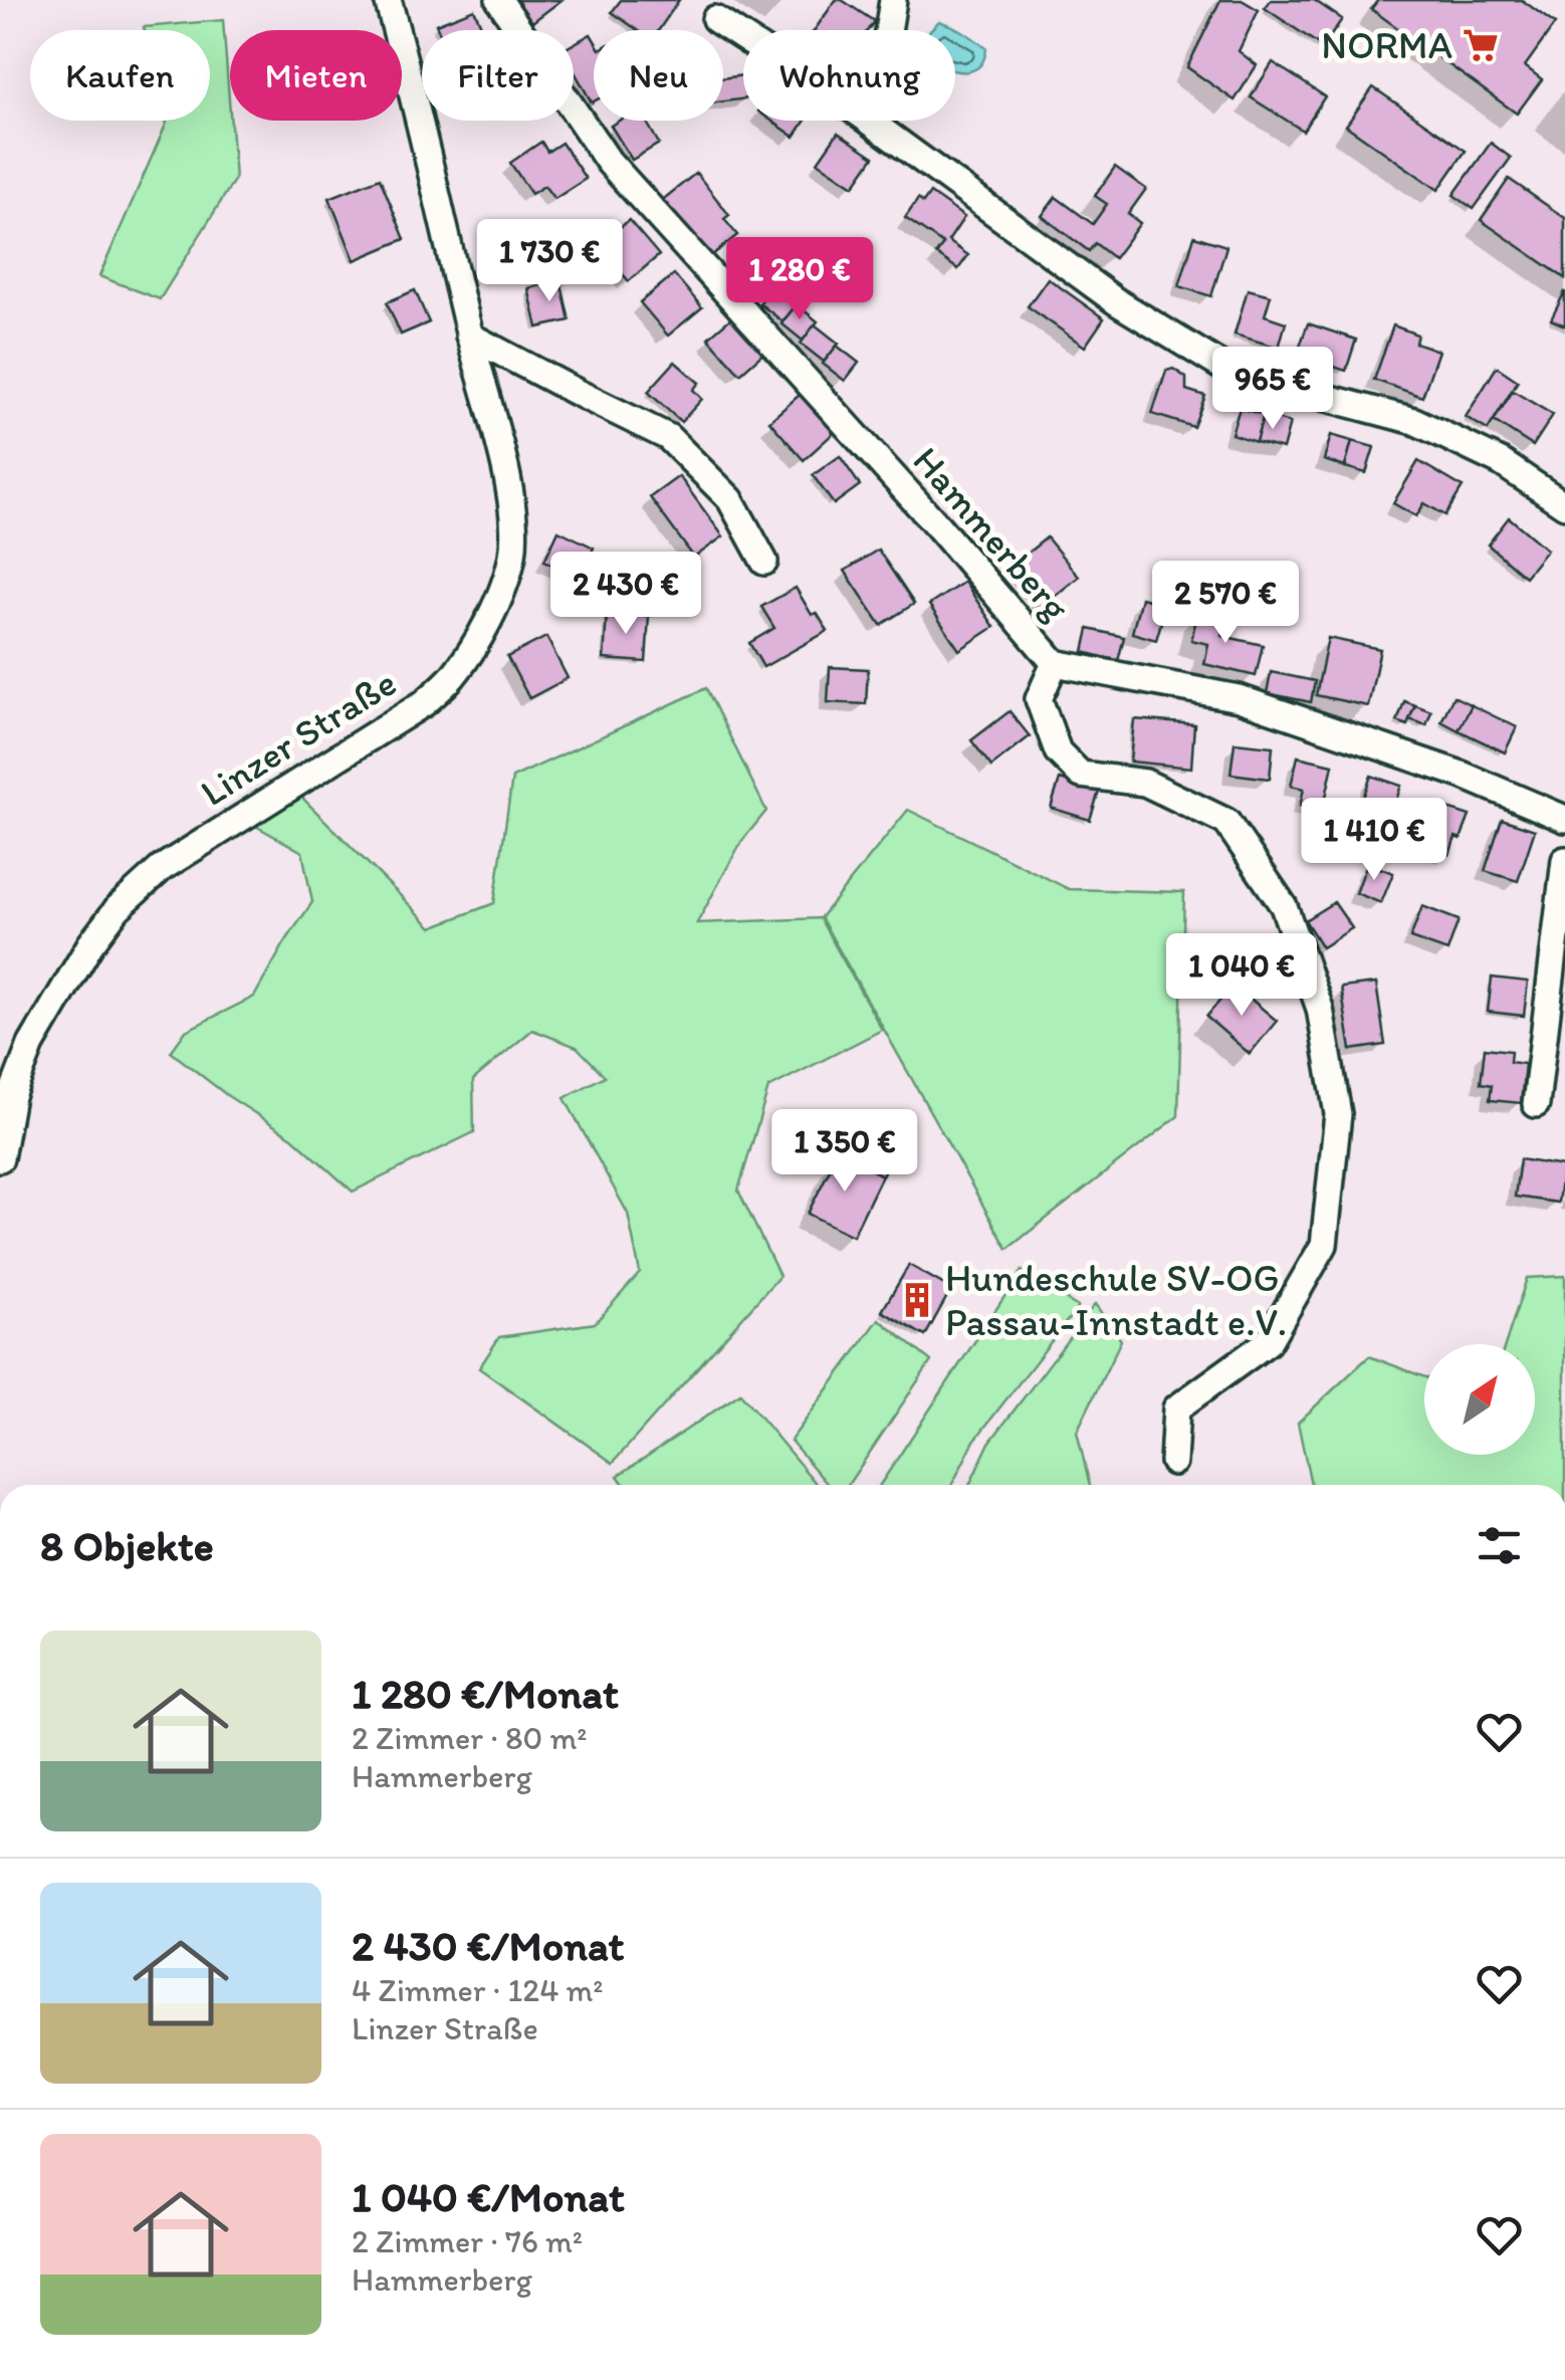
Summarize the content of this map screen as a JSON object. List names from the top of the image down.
{
  "streets": {
    "street": ["Hammerberg", "Linzer Straße"]
  },
  "places": {
    "supermarket": ["NORMA"],
    "building": ["Hundeschule SV-OG Passau-Innstadt e.V."]
  },
  "north": "top right",
  "page": {
    "chip": [
      "Kaufen",
      "Mieten",
      "Filter",
      "Neu",
      "Wohnung"
    ],
    "price": [
      "1 730 €",
      "1 280 €",
      "965 €",
      "2 430 €",
      "2 570 €",
      "1 410 €",
      "1 040 €",
      "1 350 €"
    ],
    "heading": "8 Objekte",
    "list": [
      {
        "name": "1 280 €/Monat",
        "note": "2 Zimmer · 80 m² · Hammerberg"
      },
      {
        "name": "2 430 €/Monat",
        "note": "4 Zimmer · 124 m² · Linzer Straße"
      },
      {
        "name": "1 040 €/Monat",
        "note": "2 Zimmer · 76 m² · Hammerberg"
      }
    ]
  }
}
